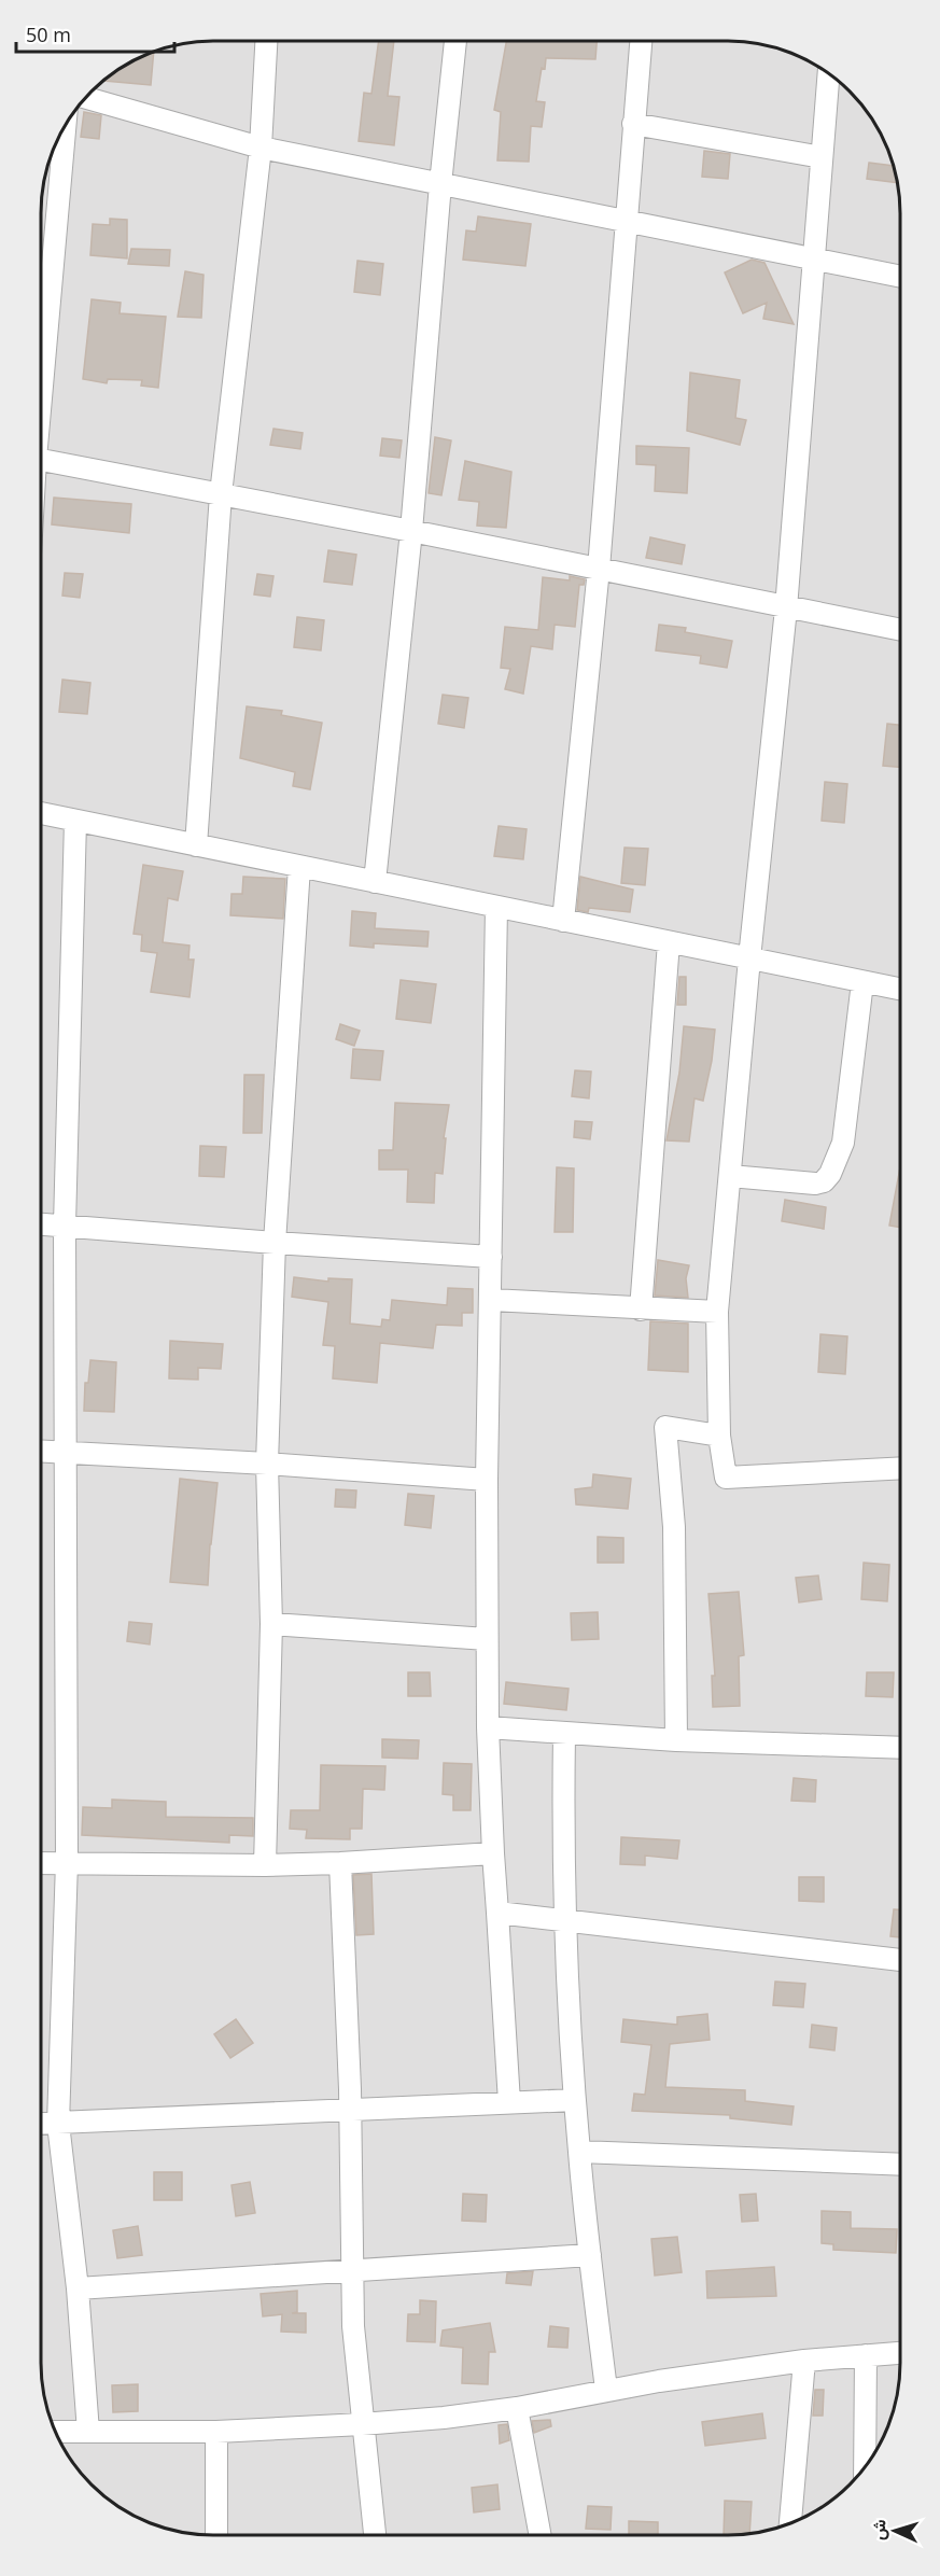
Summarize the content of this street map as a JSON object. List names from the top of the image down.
{
  "scale_bar": "50 m",
  "north": "left"
}
